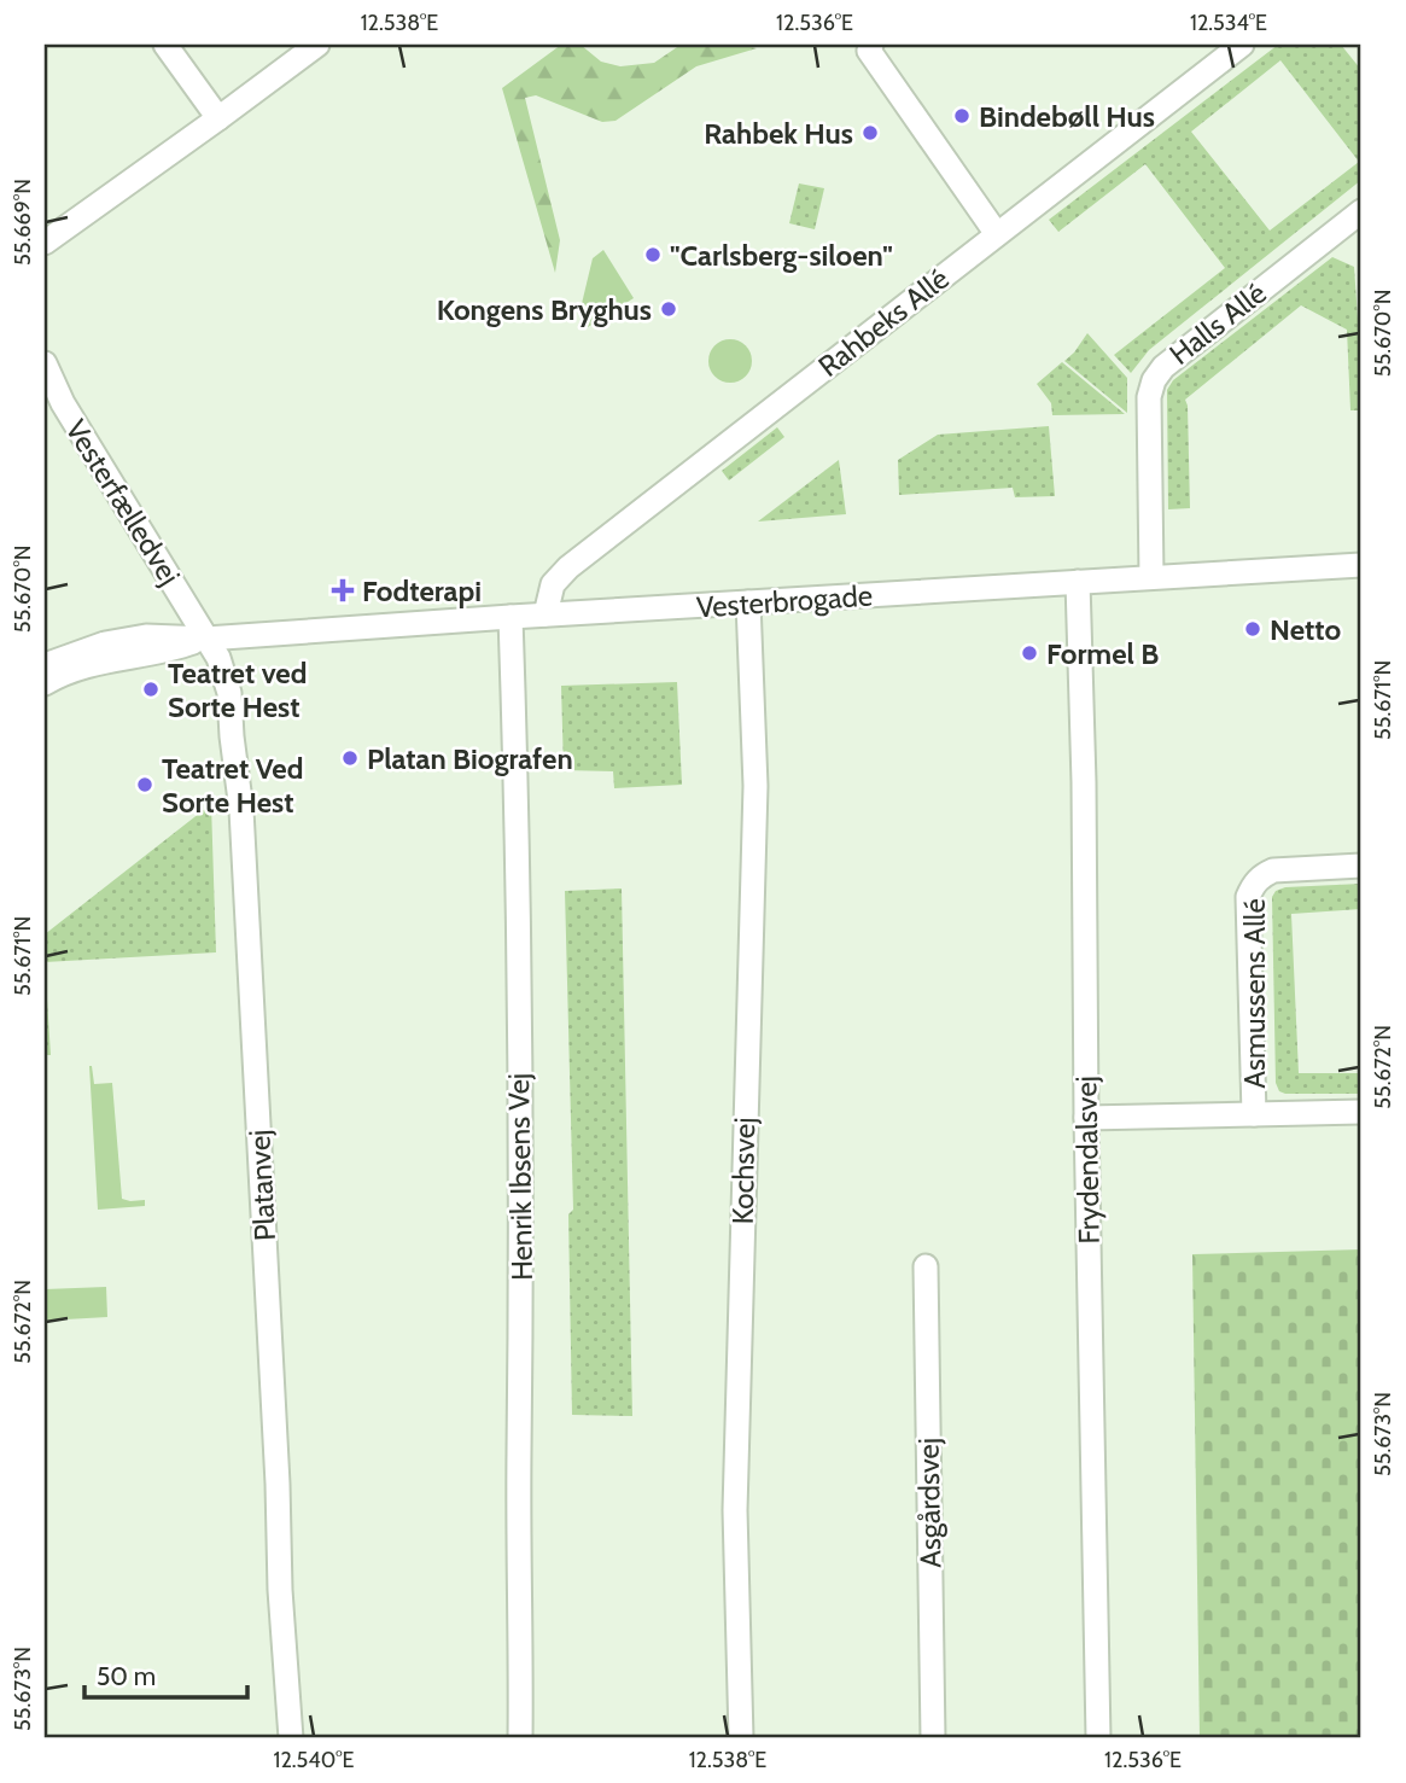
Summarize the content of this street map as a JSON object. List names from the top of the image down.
{
  "streets": {
    "street": [
      "Rahbeks Allé",
      "Halls Allé",
      "Vesterfælledvej",
      "Vesterbrogade",
      "Asmussens Allé",
      "Frydendalsvej",
      "Kochsvej",
      "Henrik Ibsens Vej",
      "Platanvej",
      "Asgårdsvej"
    ]
  },
  "crossings": [
    ["Rahbeks Allé", "Vesterbrogade"],
    ["Halls Allé", "Vesterbrogade"],
    ["Vesterfælledvej", "Vesterbrogade"],
    ["Vesterfælledvej", "Platanvej"],
    ["Vesterbrogade", "Frydendalsvej"],
    ["Vesterbrogade", "Kochsvej"],
    ["Vesterbrogade", "Henrik Ibsens Vej"],
    ["Vesterbrogade", "Platanvej"]
  ],
  "places": {
    "other": [
      "Bindebøll Hus",
      "Rahbek Hus",
      "\"Carlsberg-siloen\"",
      "Kongens Bryghus",
      "Netto",
      "Formel B",
      "Teatret ved Sorte Hest",
      "Platan Biografen",
      "Teatret Ved Sorte Hest"
    ],
    "health": ["Fodterapi"]
  },
  "scale_bar": "50 m",
  "coordinates": [
    "12.538°E",
    "12.536°E",
    "12.534°E",
    "55.669°N",
    "55.670°N",
    "55.671°N",
    "55.672°N",
    "55.673°N",
    "12.540°E"
  ]
}
